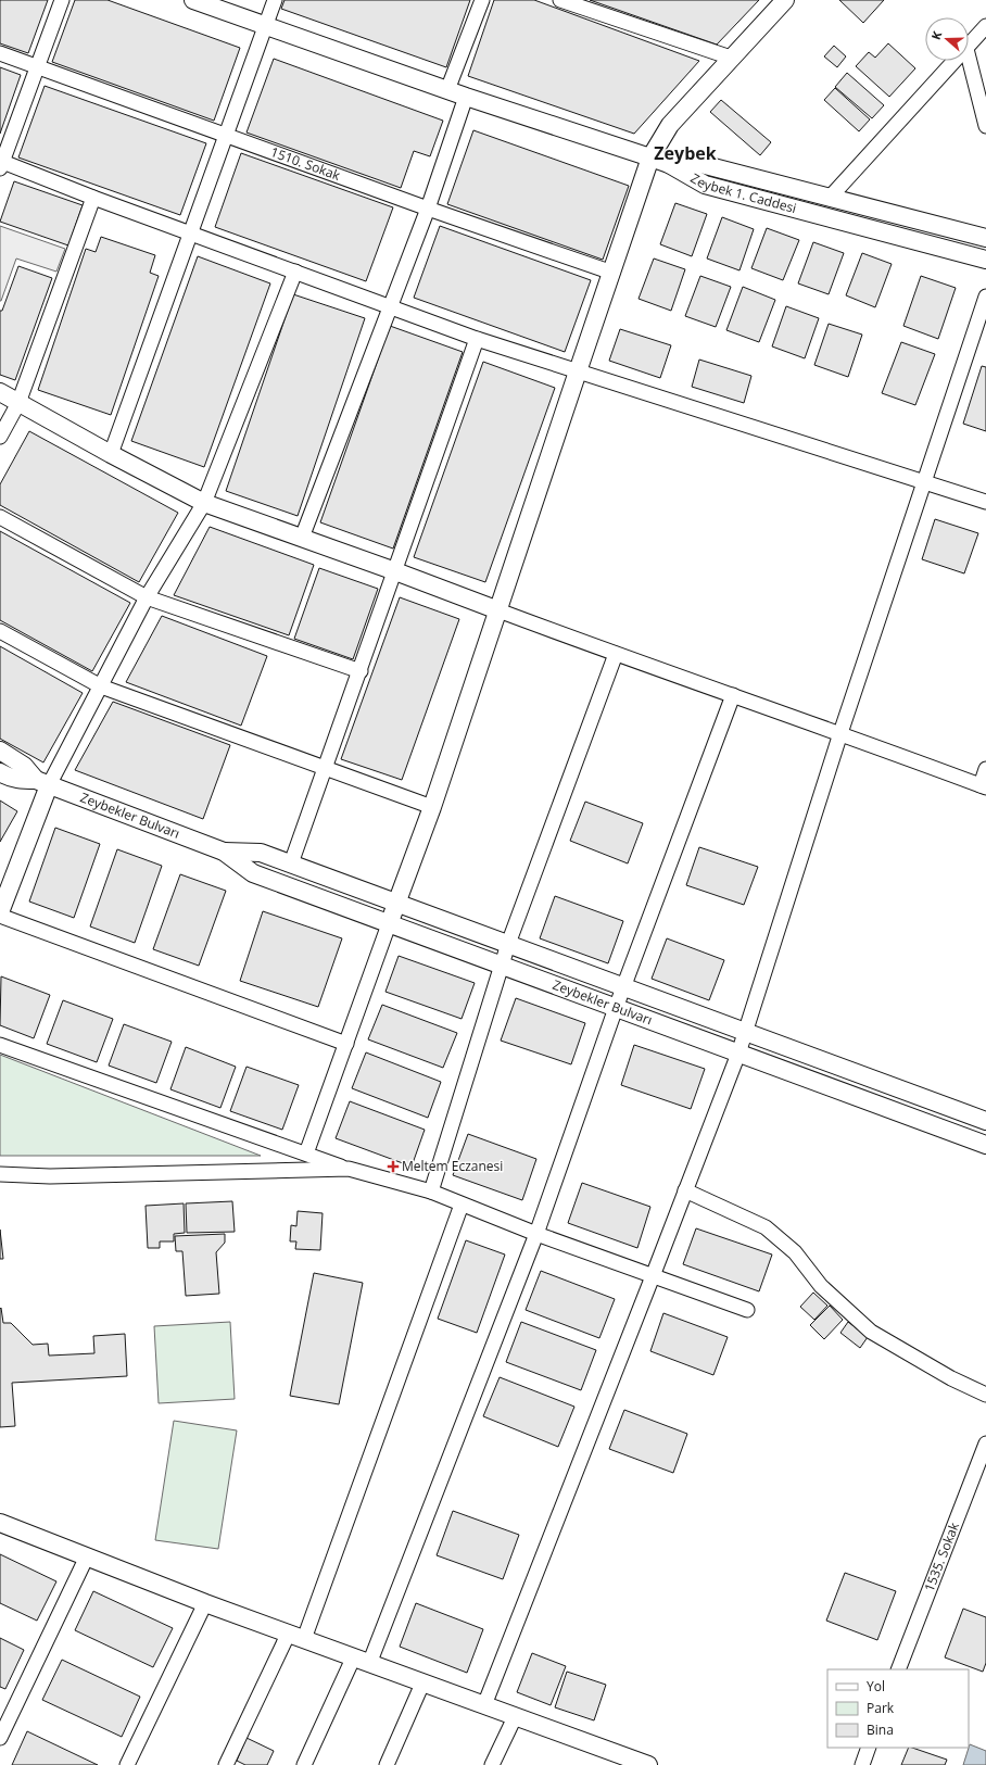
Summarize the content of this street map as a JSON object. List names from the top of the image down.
{
  "streets": {
    "street": [
      "1510. Sokak",
      "Zeybek 1. Caddesi",
      "Zeybekler Bulvarı",
      "1535. Sokak"
    ]
  },
  "districts": ["Zeybek"],
  "places": {
    "health": ["Meltem Eczanesi"]
  },
  "legend": ["Yol", "Park", "Bina"],
  "north": "left"
}
